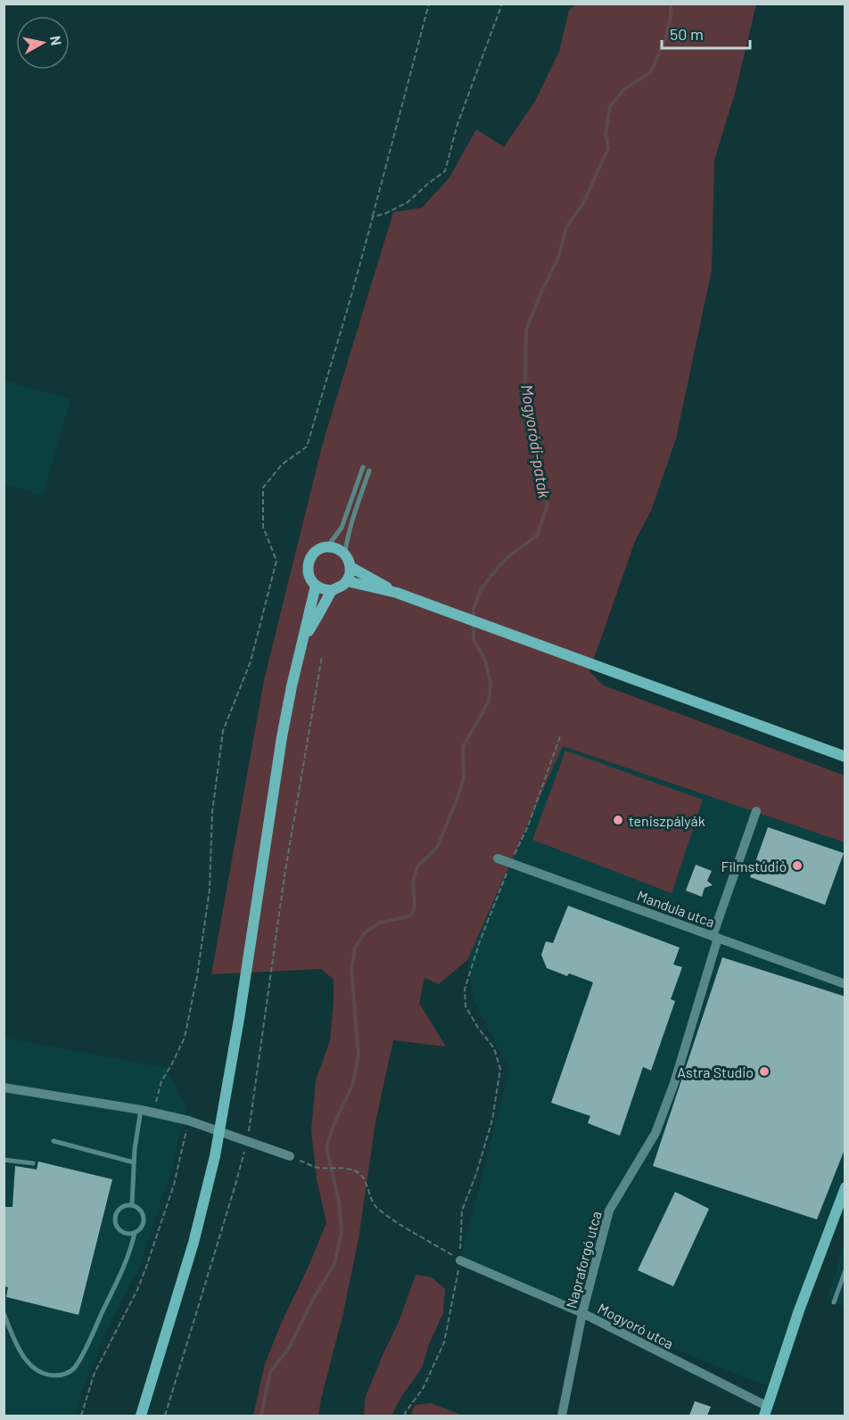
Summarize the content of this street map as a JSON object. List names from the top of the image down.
{
  "streets": {
    "street": ["Mandula utca", "Napraforgó utca", "Mogyoró utca"]
  },
  "crossings": [
    ["Mandula utca", "Napraforgó utca"],
    ["Napraforgó utca", "Mogyoró utca"]
  ],
  "water": ["Mogyoródi-patak"],
  "places": ["teniszpályák", "Filmstúdió", "Astra Studio"],
  "scale_bar": "50 m",
  "north": "right"
}
